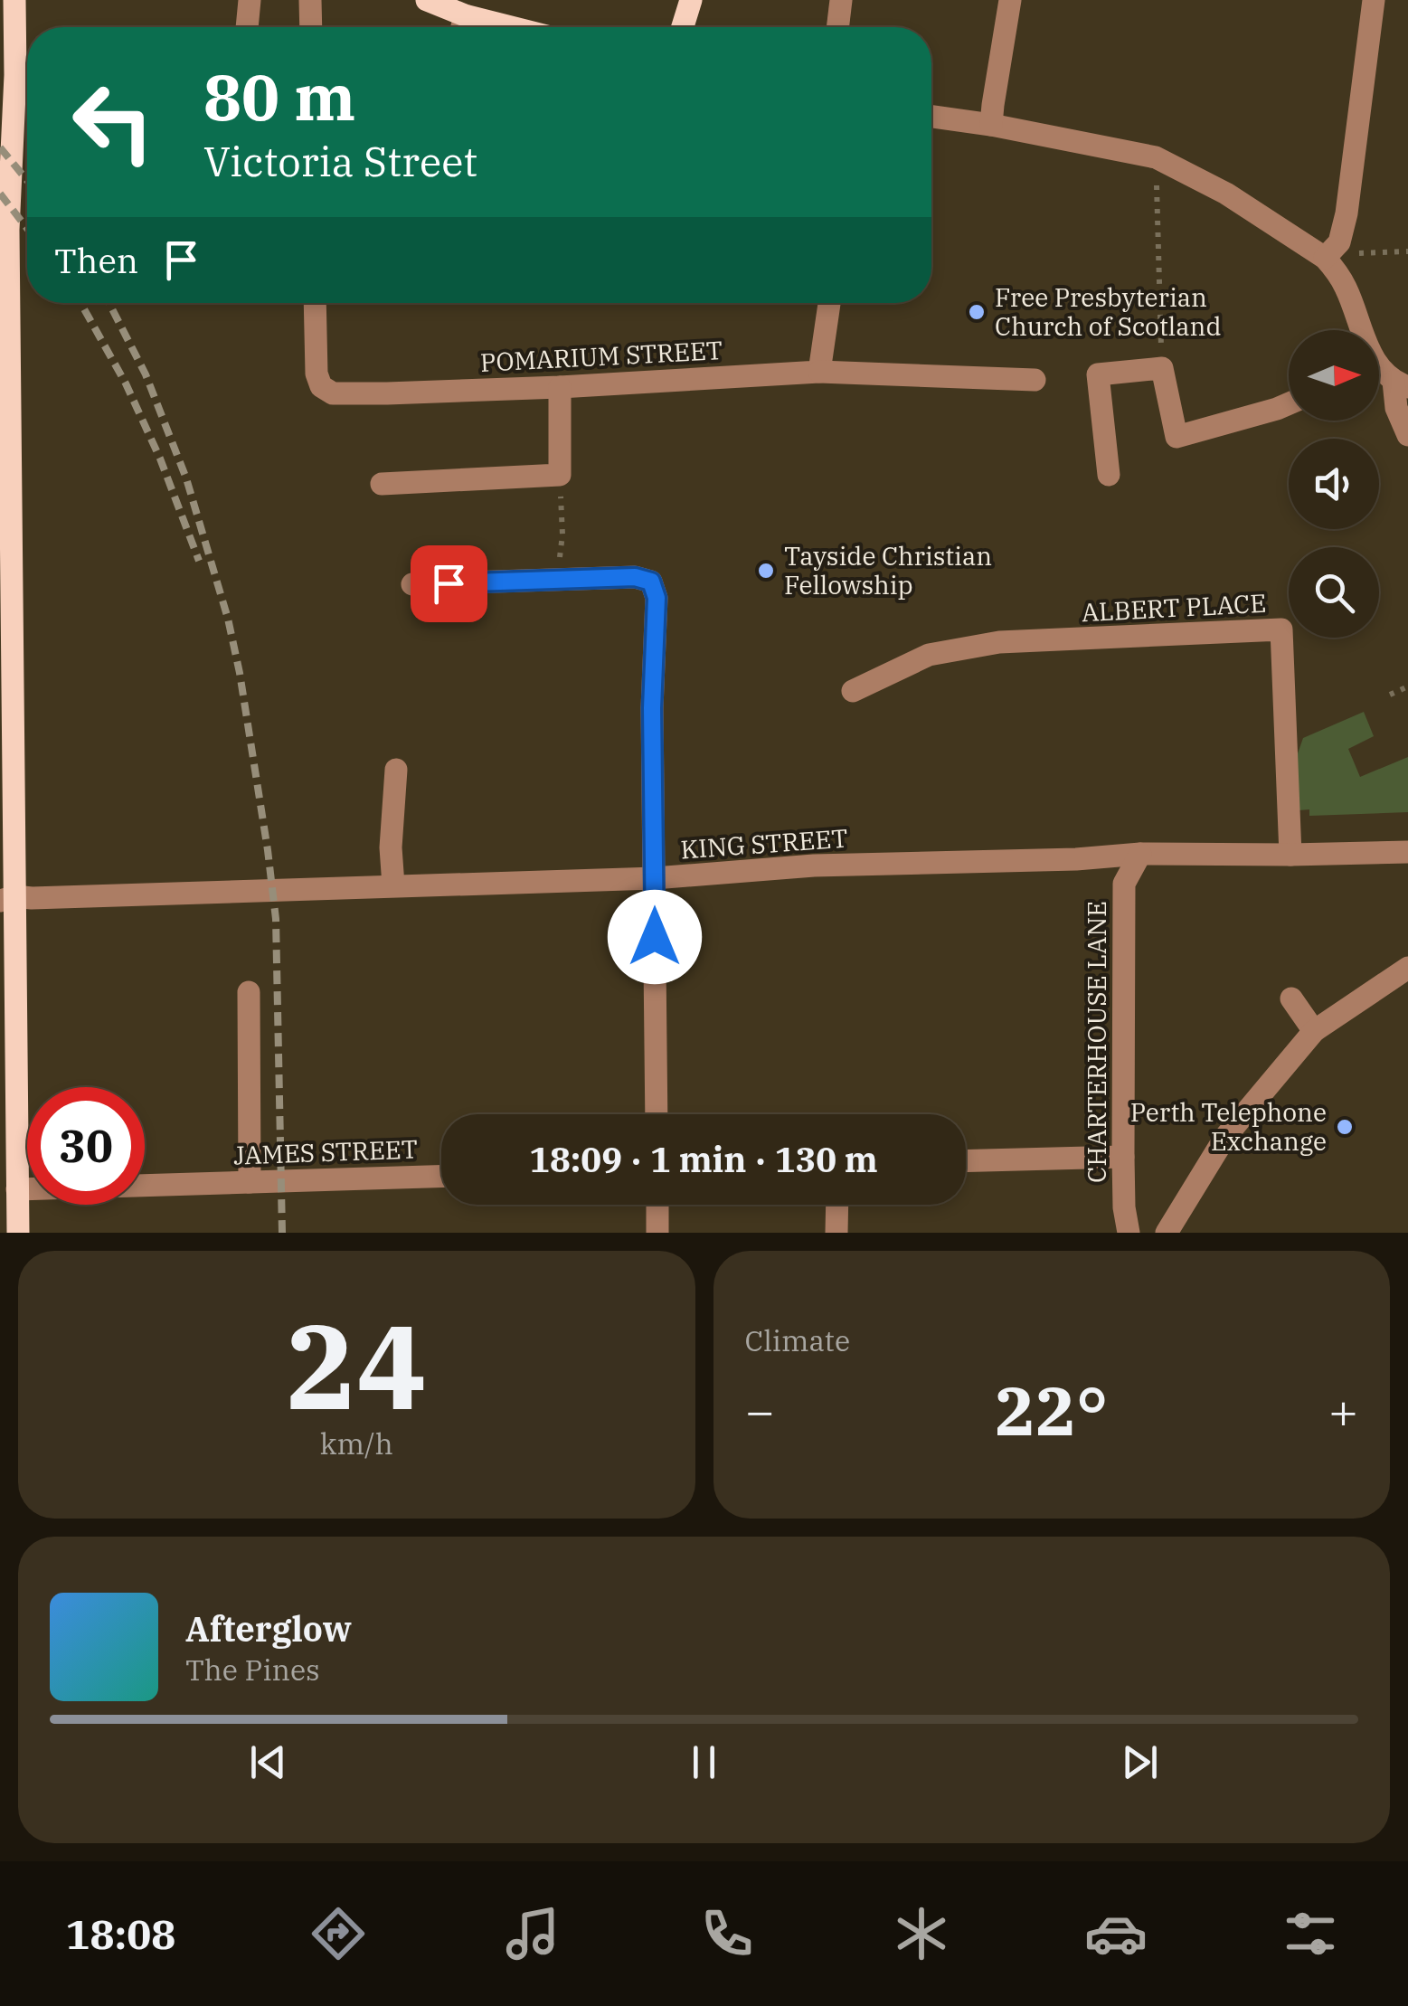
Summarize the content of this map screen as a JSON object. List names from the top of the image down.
{
  "streets": {
    "street": [
      "POMARIUM STREET",
      "ALBERT PLACE",
      "KING STREET",
      "CHARTERHOUSE LANE",
      "JAMES STREET"
    ]
  },
  "crossings": [
    ["ALBERT PLACE", "KING STREET"],
    ["KING STREET", "CHARTERHOUSE LANE"]
  ],
  "places": ["Free Presbyterian Church of Scotland", "Tayside Christian Fellowship", "Perth Telephone Exchange"],
  "north": "right",
  "page": {
    "turn": ["80 m", "Victoria Street"],
    "then": "Then",
    "limit": "30",
    "trip": "18:09 · 1 min · 130 m",
    "tile": [
      ["24", "km/h"],
      "Climate"
    ],
    "heat": ["−", "22°", "+"],
    "song": ["Afterglow", "The Pines"],
    "tabs": "18:08"
  }
}
